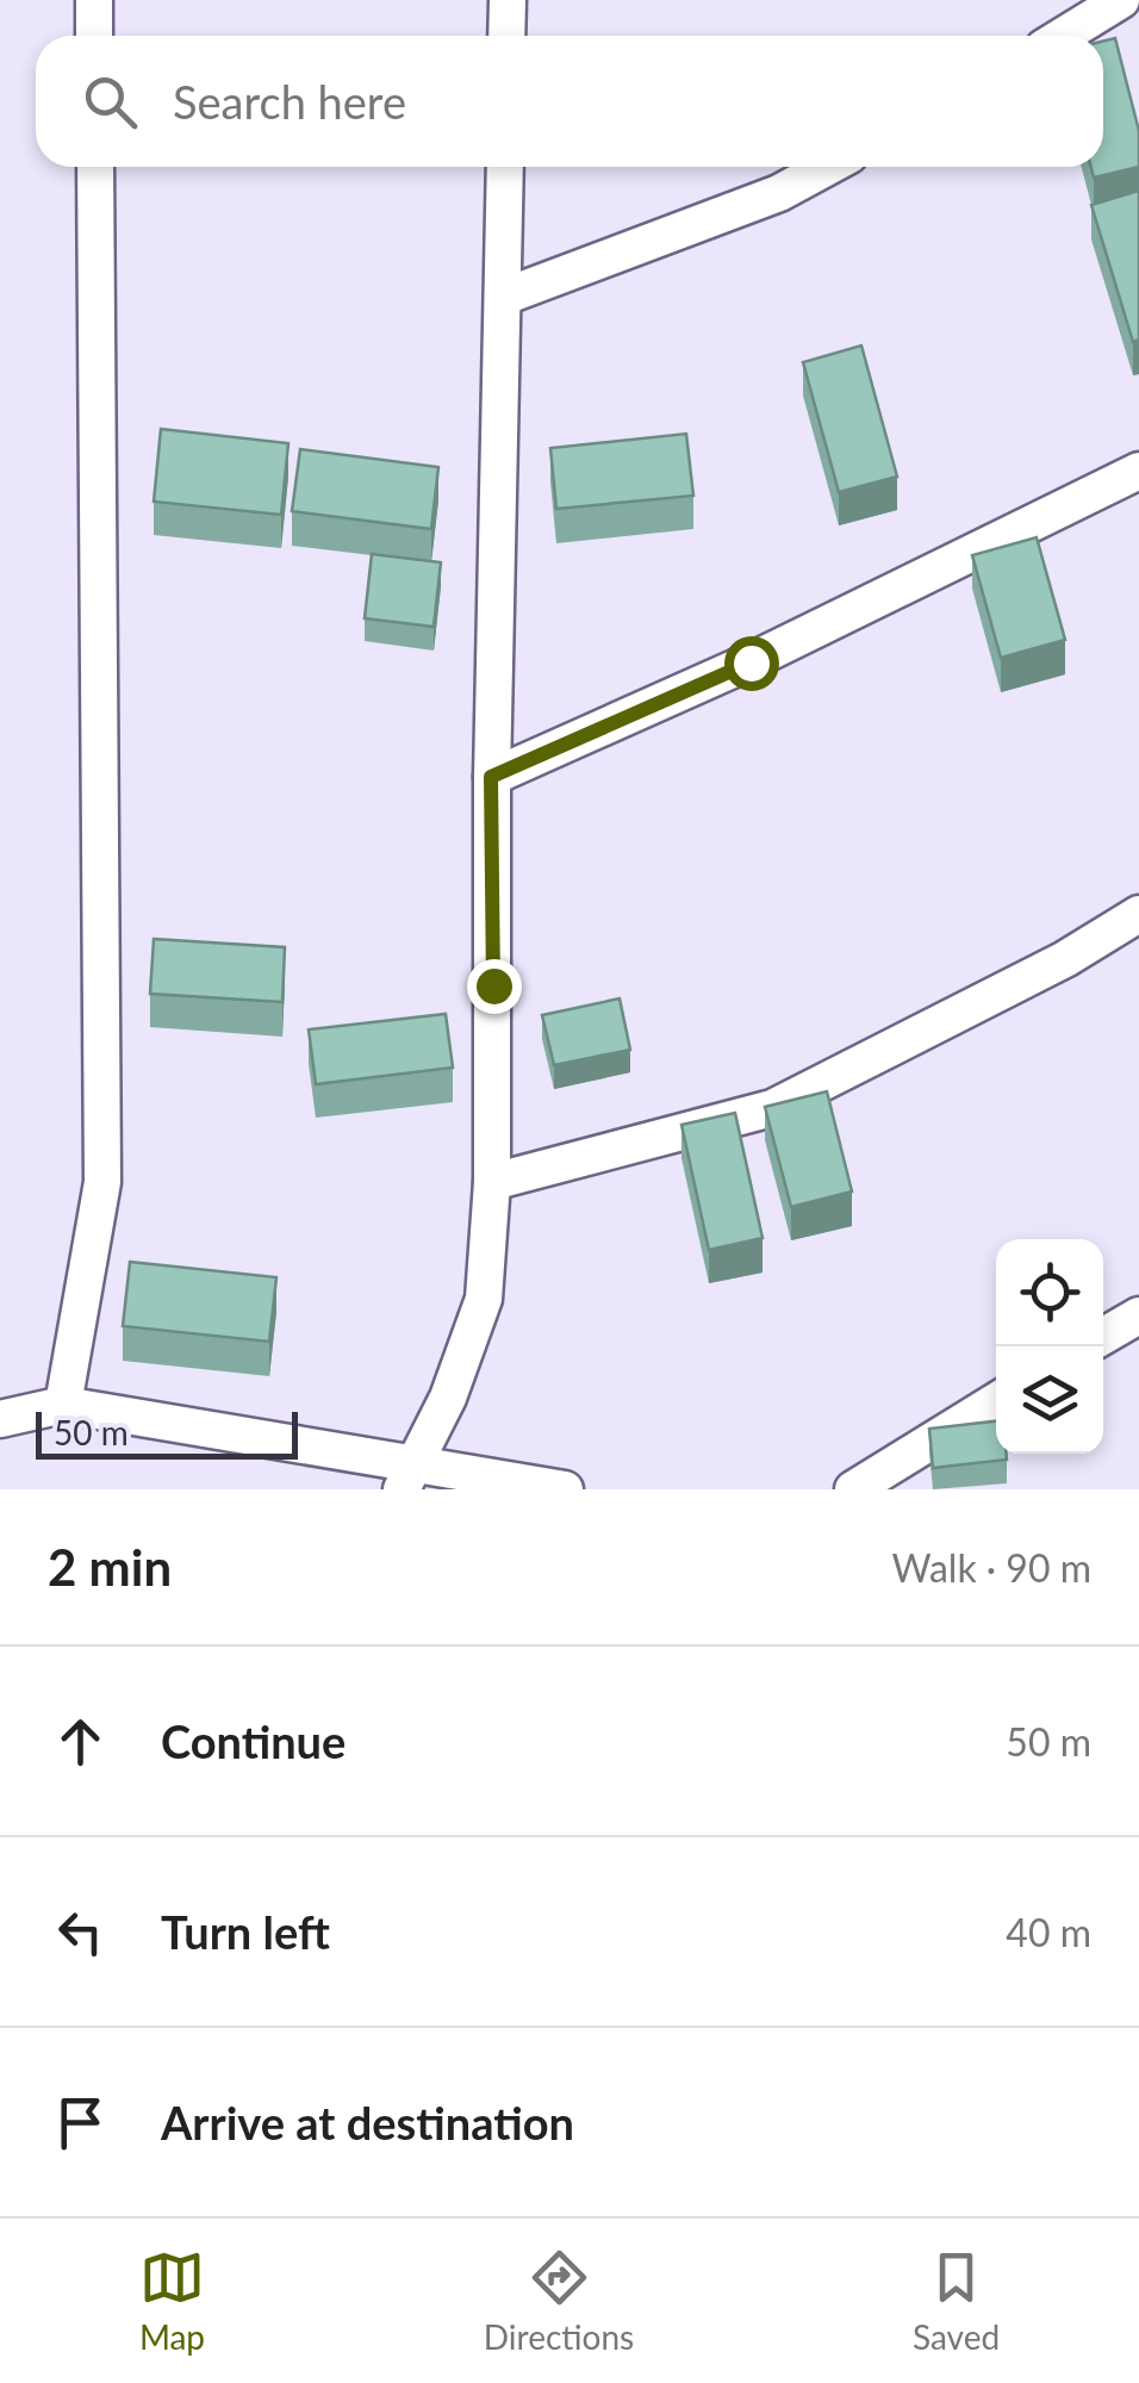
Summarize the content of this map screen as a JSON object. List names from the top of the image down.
{
  "scale_bar": "50 m",
  "page": {
    "search": "Search here",
    "scale": "50 m",
    "heading": ["2 min", "Walk · 90 m"],
    "list": [
      ["Continue", "50 m"],
      ["Turn left", "40 m"],
      "Arrive at destination"
    ],
    "nav": ["Map", "Directions", "Saved"]
  }
}
